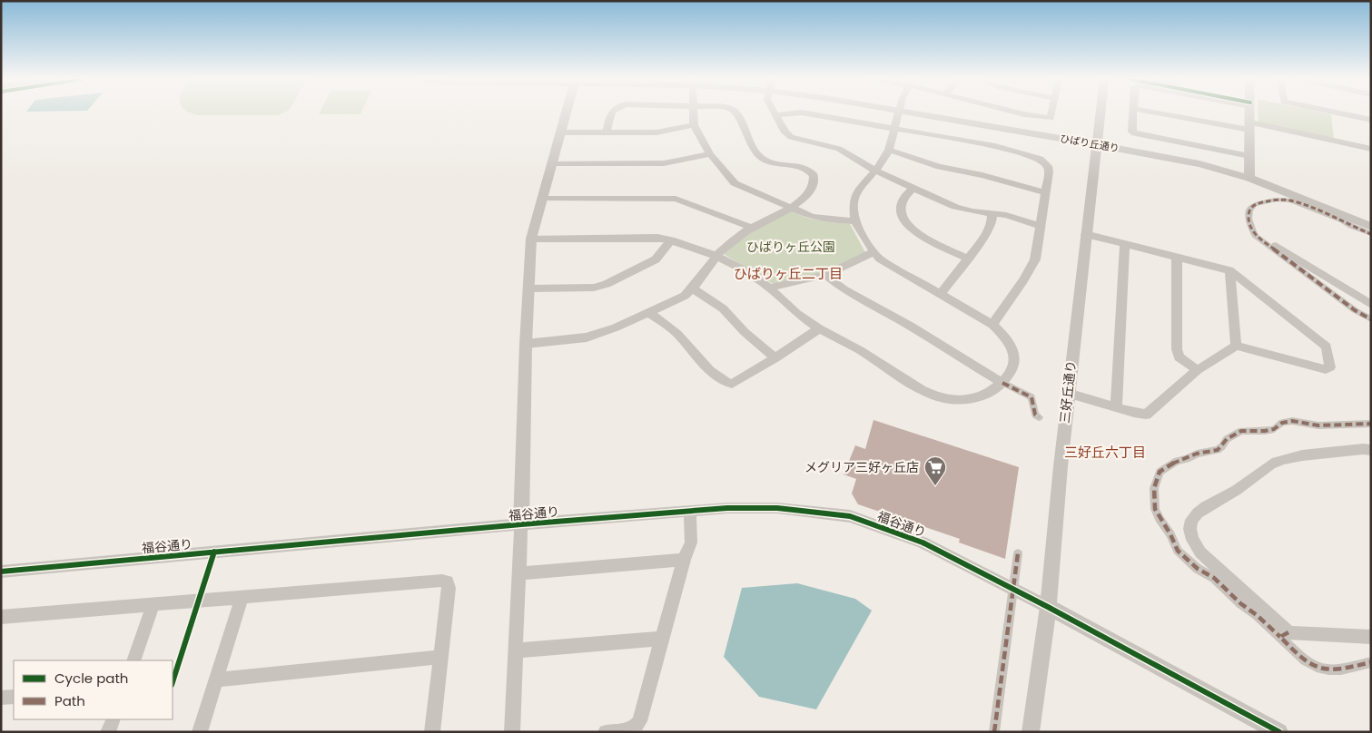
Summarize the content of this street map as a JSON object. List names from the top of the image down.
{
  "streets": {
    "street": ["ひばり丘通り", "三好丘通り", "福谷通り"]
  },
  "crossings": [
    ["ひばり丘通り", "三好丘通り"],
    ["三好丘通り", "福谷通り"]
  ],
  "districts": ["ひばりヶ丘二丁目", "三好丘六丁目"],
  "parks": ["ひばりヶ丘公園"],
  "places": {
    "supermarket": ["メグリア三好ヶ丘店"]
  },
  "legend": ["Cycle path", "Path"]
}
